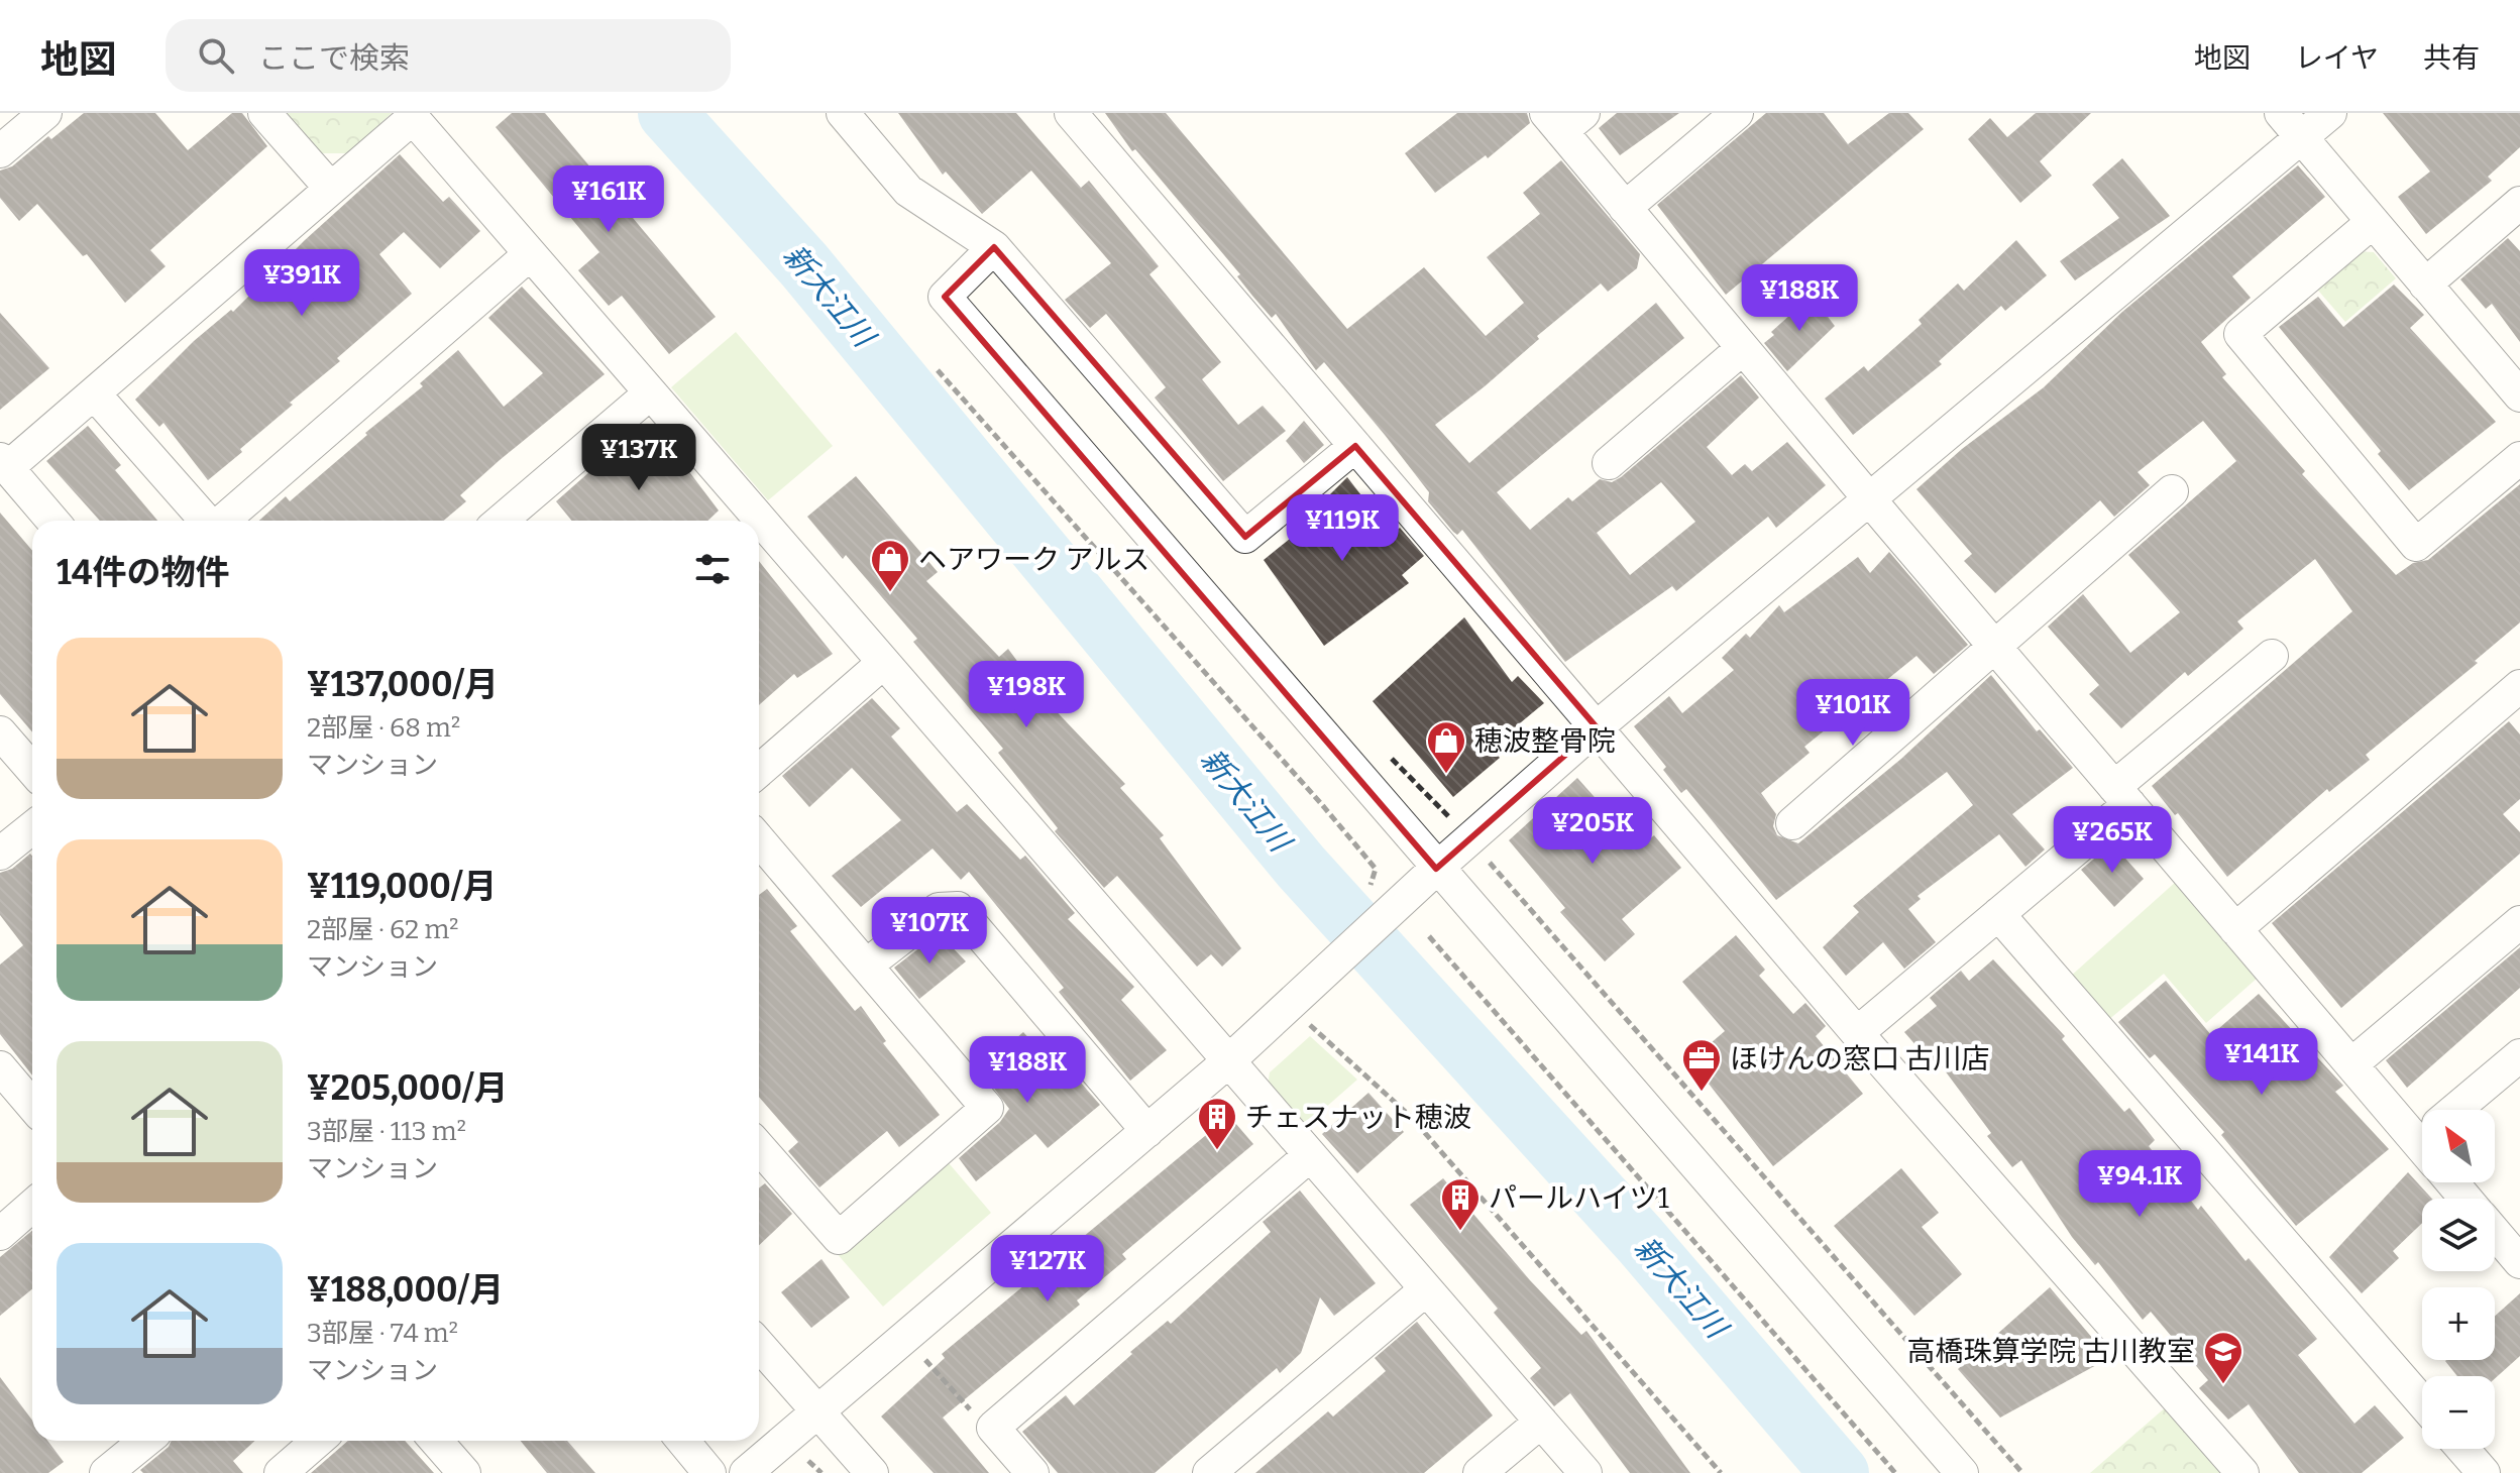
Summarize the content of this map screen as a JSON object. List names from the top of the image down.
{
  "water": ["新大江川"],
  "places": {
    "shop": ["ヘアワーク アルス", "穂波整骨院"],
    "office": ["ほけんの窓口 古川店"],
    "building": ["チェスナット穂波", "パールハイツ1"],
    "school or university": ["高橋珠算学院 古川教室"]
  },
  "north": "top left",
  "page": {
    "header": "地図",
    "search": "ここで検索",
    "nav": ["地図", "レイヤ", "共有"],
    "price": [
      "¥161K",
      "¥391K",
      "¥188K",
      "¥137K",
      "¥119K",
      "¥198K",
      "¥101K",
      "¥205K",
      "¥265K",
      "¥107K",
      "¥141K",
      "¥188K",
      "¥94.1K",
      "¥127K"
    ],
    "heading": "14件の物件",
    "list": [
      {
        "name": "¥137,000/月",
        "note": "2部屋 · 68 m² · マンション"
      },
      {
        "name": "¥119,000/月",
        "note": "2部屋 · 62 m² · マンション"
      },
      {
        "name": "¥205,000/月",
        "note": "3部屋 · 113 m² · マンション"
      },
      {
        "name": "¥188,000/月",
        "note": "3部屋 · 74 m² · マンション"
      }
    ],
    "map_buttons": ["+", "−"]
  }
}
